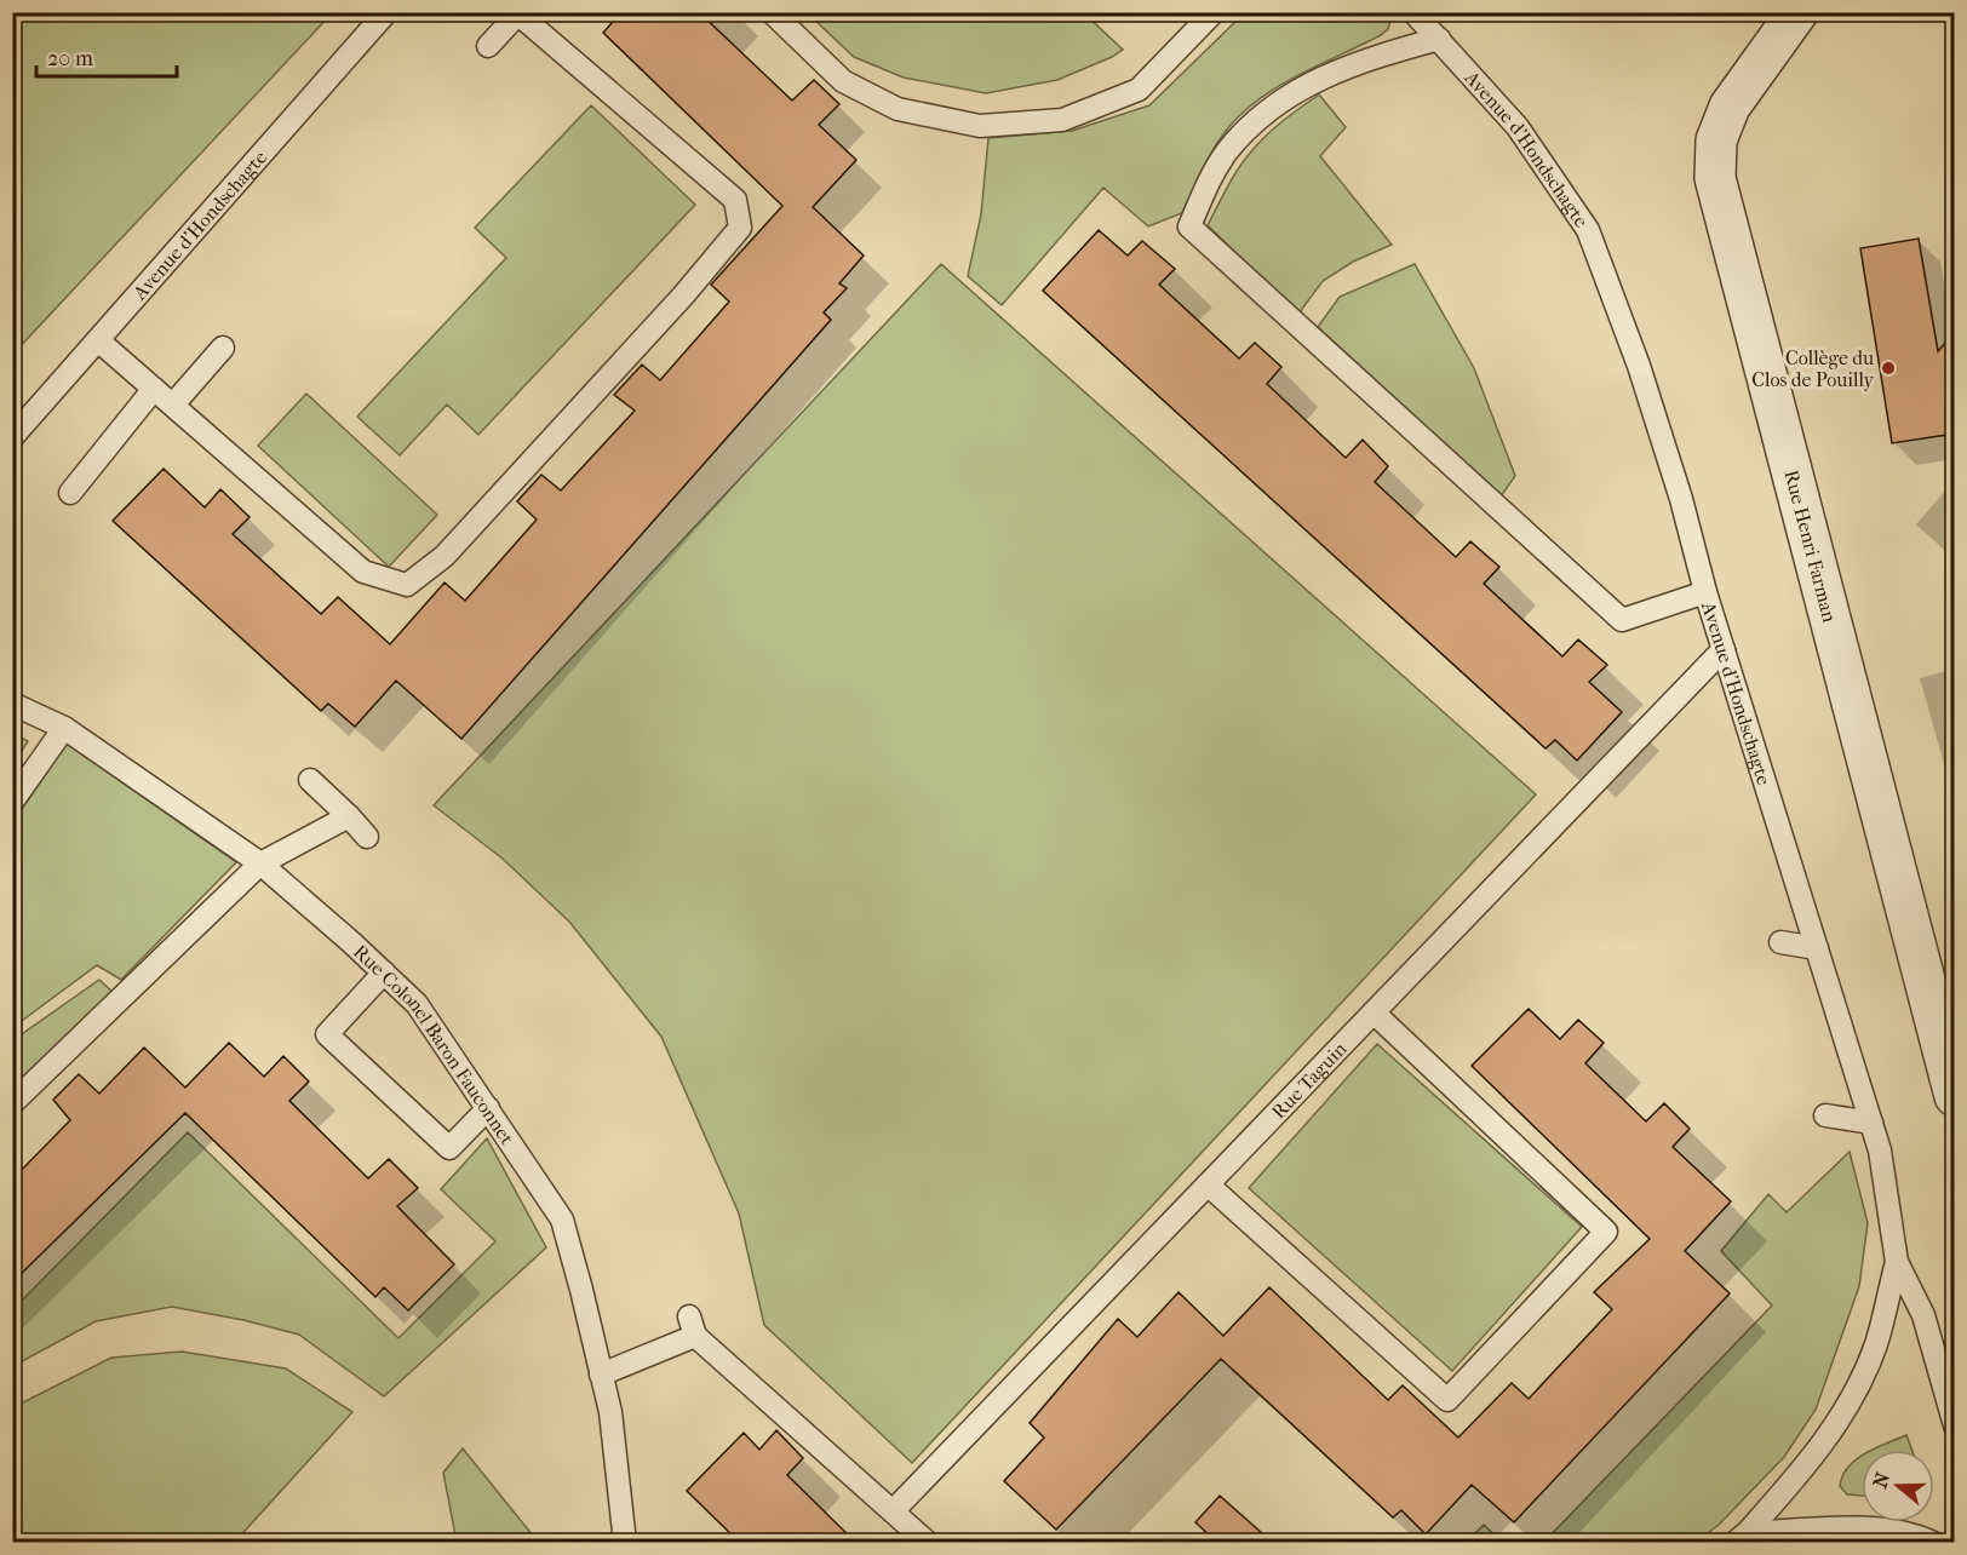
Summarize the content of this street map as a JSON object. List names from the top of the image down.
{
  "streets": {
    "street": ["Rue Henri Farman"],
    "lane": ["Avenue d'Hondschagte", "Rue Colonel Baron Fauconnet", "Rue Taguin"]
  },
  "crossings": [
    ["Avenue d'Hondschagte", "Rue Taguin"]
  ],
  "places": ["Collège du Clos de Pouilly"],
  "scale_bar": "20 m",
  "north": "left"
}
